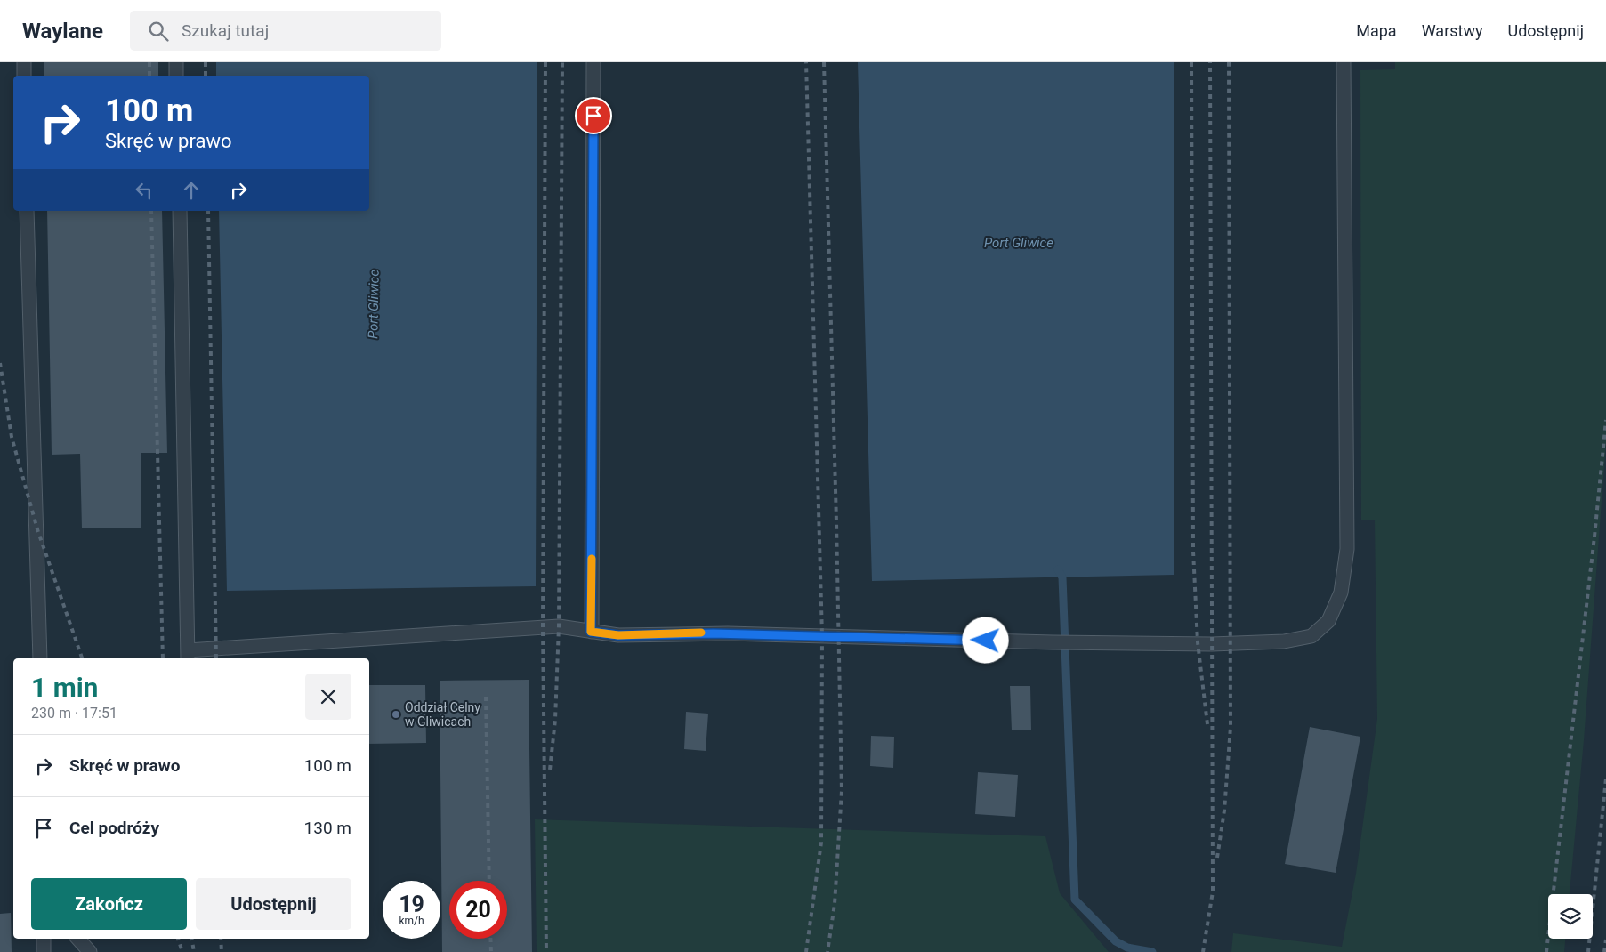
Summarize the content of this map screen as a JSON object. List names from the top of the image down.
{
  "water": ["Port Gliwice"],
  "places": ["Oddział Celny w Gliwicach"],
  "page": {
    "header": "Waylane",
    "search": "Szukaj tutaj",
    "nav": ["Mapa", "Warstwy", "Udostępnij"],
    "turn": ["100 m", "Skręć w prawo"],
    "heading": ["1 min", "230 m · 17:51"],
    "list": [
      {
        "name": "Skręć w prawo",
        "value": "100 m"
      },
      {
        "name": "Cel podróży",
        "value": "130 m"
      }
    ],
    "buttons": ["Zakończ", "Udostępnij"],
    "speed": "19 km/h",
    "limit": "20"
  }
}
